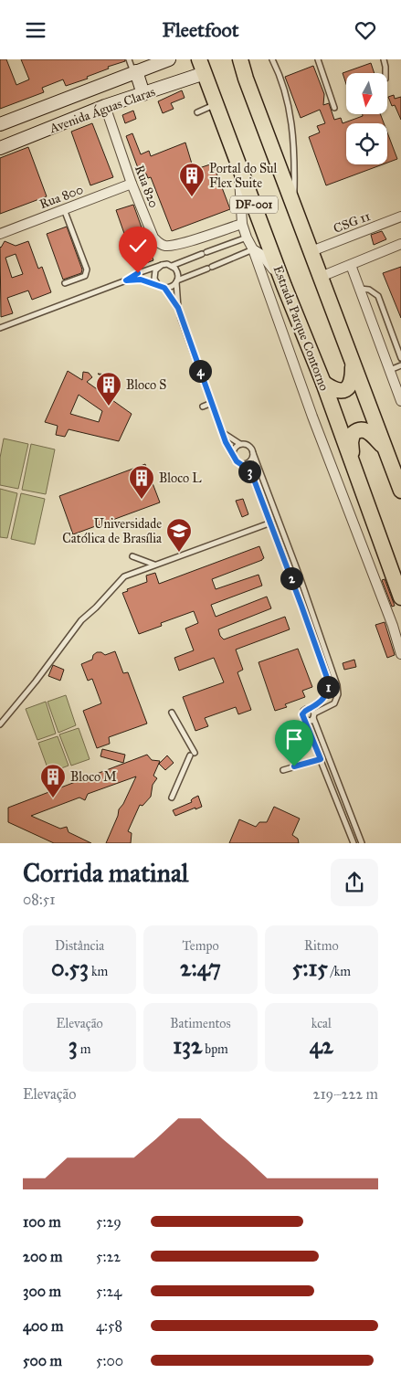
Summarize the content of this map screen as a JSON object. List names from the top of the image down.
{
  "streets": {
    "highway": ["DF-001", "Estrada Parque Contorno"],
    "main road": ["Avenida Águas Claras"],
    "street": ["Rua 820", "Rua 800", "CSG 11"]
  },
  "crossings": [
    ["Avenida Águas Claras", "Rua 820"],
    ["Avenida Águas Claras", "Estrada Parque Contorno"],
    ["Rua 820", "Rua 800"],
    ["DF-001", "CSG 11"]
  ],
  "places": {
    "building": [
      "Portal do Sul Flex Suite",
      "Bloco S",
      "Bloco L",
      "Bloco M"
    ],
    "school or university": ["Universidade Católica de Brasília"]
  },
  "north": "bottom",
  "page": {
    "header": "Fleetfoot",
    "pins": [
      "4",
      "3",
      "2",
      "1"
    ],
    "heading": ["Corrida matinal", "08:51"],
    "stats": [
      ["Distância", "0.53 km"],
      ["Tempo", "2:47"],
      ["Ritmo", "5:15 /km"],
      ["Elevação", "3 m"],
      ["Batimentos", "132 bpm"],
      ["kcal", "42"]
    ],
    "chart": ["Elevação", "219–222 m"],
    "list": [
      {
        "name": "100 m",
        "note": "5:29"
      },
      {
        "name": "200 m",
        "note": "5:22"
      },
      {
        "name": "300 m",
        "note": "5:24"
      },
      {
        "name": "400 m",
        "note": "4:58"
      },
      {
        "name": "500 m",
        "note": "5:00"
      }
    ]
  }
}
